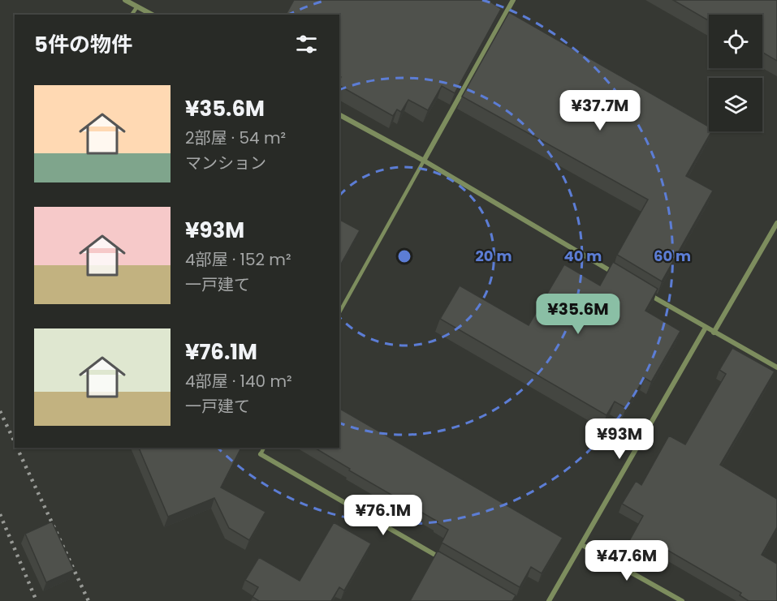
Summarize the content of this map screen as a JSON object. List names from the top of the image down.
{
  "page": {
    "heading": "5件の物件",
    "list": [
      {
        "name": "¥35.6M",
        "note": "2部屋 · 54 m² · マンション"
      },
      {
        "name": "¥93M",
        "note": "4部屋 · 152 m² · 一戸建て"
      },
      {
        "name": "¥76.1M",
        "note": "4部屋 · 140 m² · 一戸建て"
      }
    ],
    "price": [
      "¥37.7M",
      "¥35.6M",
      "¥93M",
      "¥76.1M",
      "¥47.6M"
    ]
  },
  "rings": ["20 m", "40 m", "60 m"]
}
